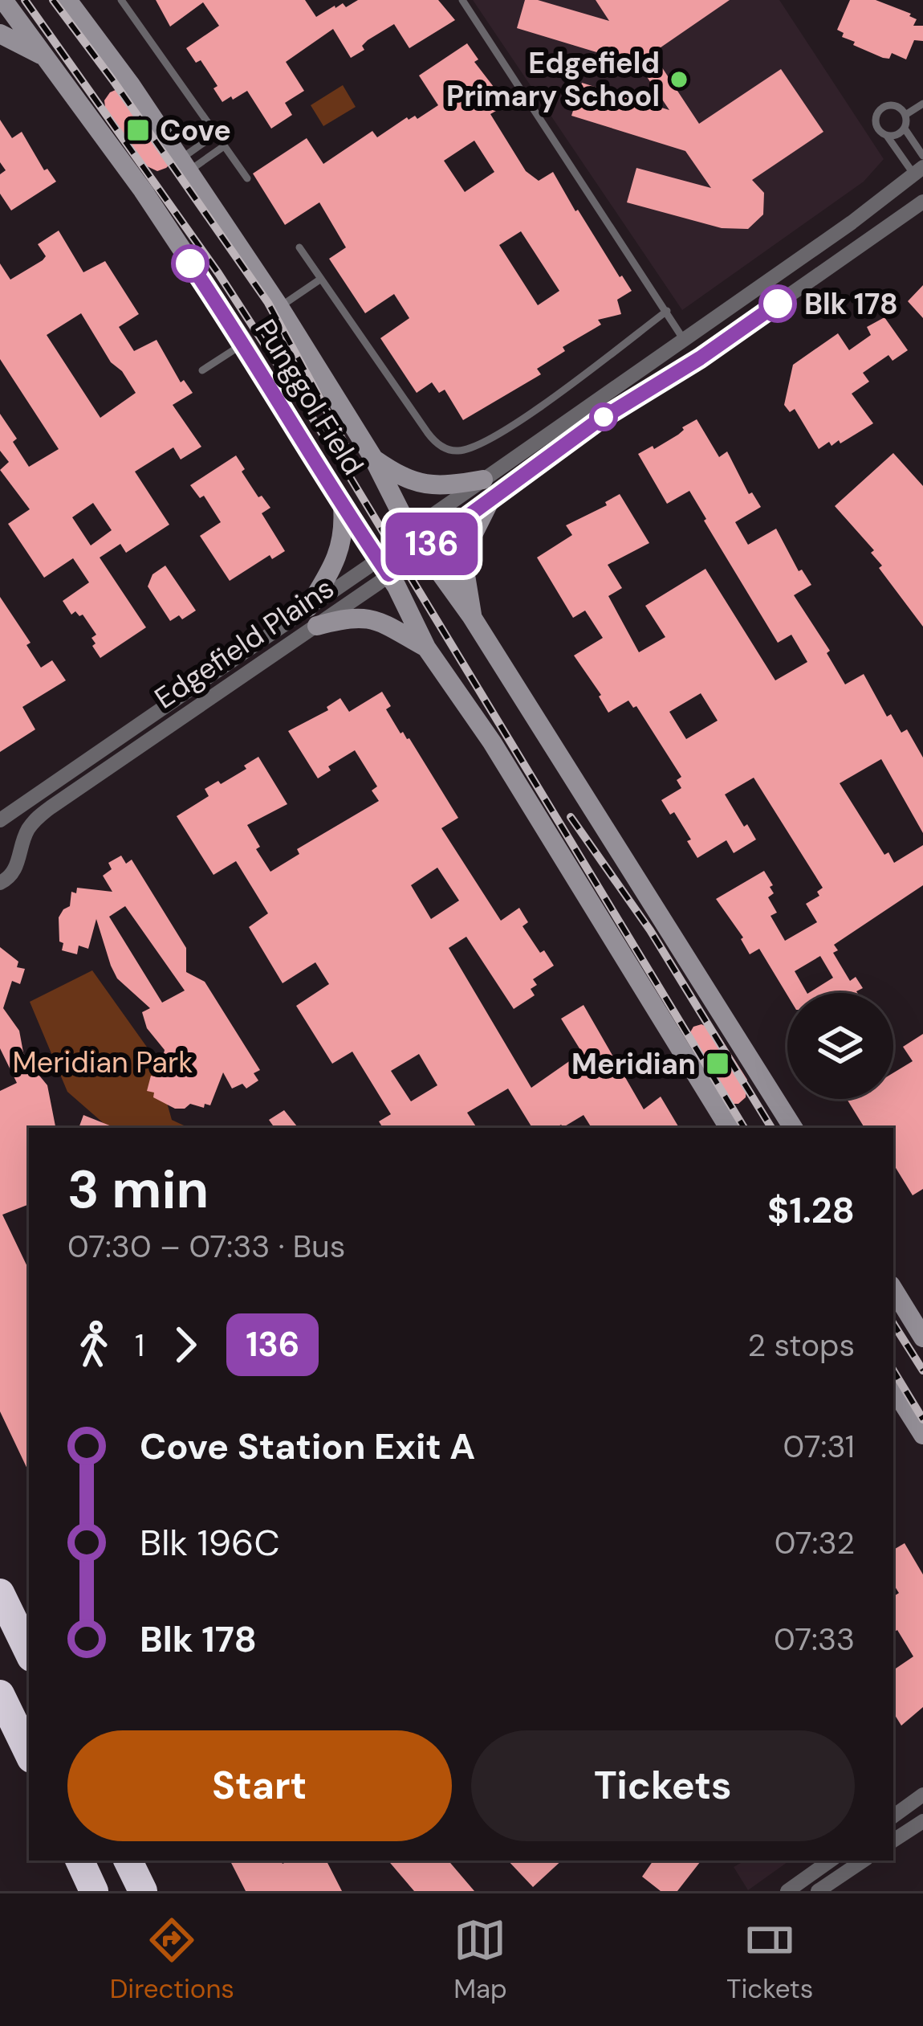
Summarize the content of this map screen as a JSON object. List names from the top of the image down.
{
  "streets": {
    "street": ["Punggol Field", "Edgefield Plains"]
  },
  "crossings": [
    ["Punggol Field", "Edgefield Plains"]
  ],
  "parks": ["Meridian Park"],
  "places": {
    "other": ["Edgefield Primary School", "Blk 178"],
    "transit": ["Cove", "Meridian"]
  },
  "lines": ["bus line 136"],
  "page": {
    "on_map": "136",
    "heading": ["3 min", "07:30 – 07:33 · Bus", "$1.28"],
    "legs": ["1", "136", "2 stops"],
    "list": [
      {
        "name": "Cove Station Exit A",
        "value": "07:31"
      },
      {
        "name": "Blk 196C",
        "value": "07:32"
      },
      {
        "name": "Blk 178",
        "value": "07:33"
      }
    ],
    "buttons": ["Start", "Tickets"],
    "tabs": ["Directions", "Map", "Tickets"]
  }
}
